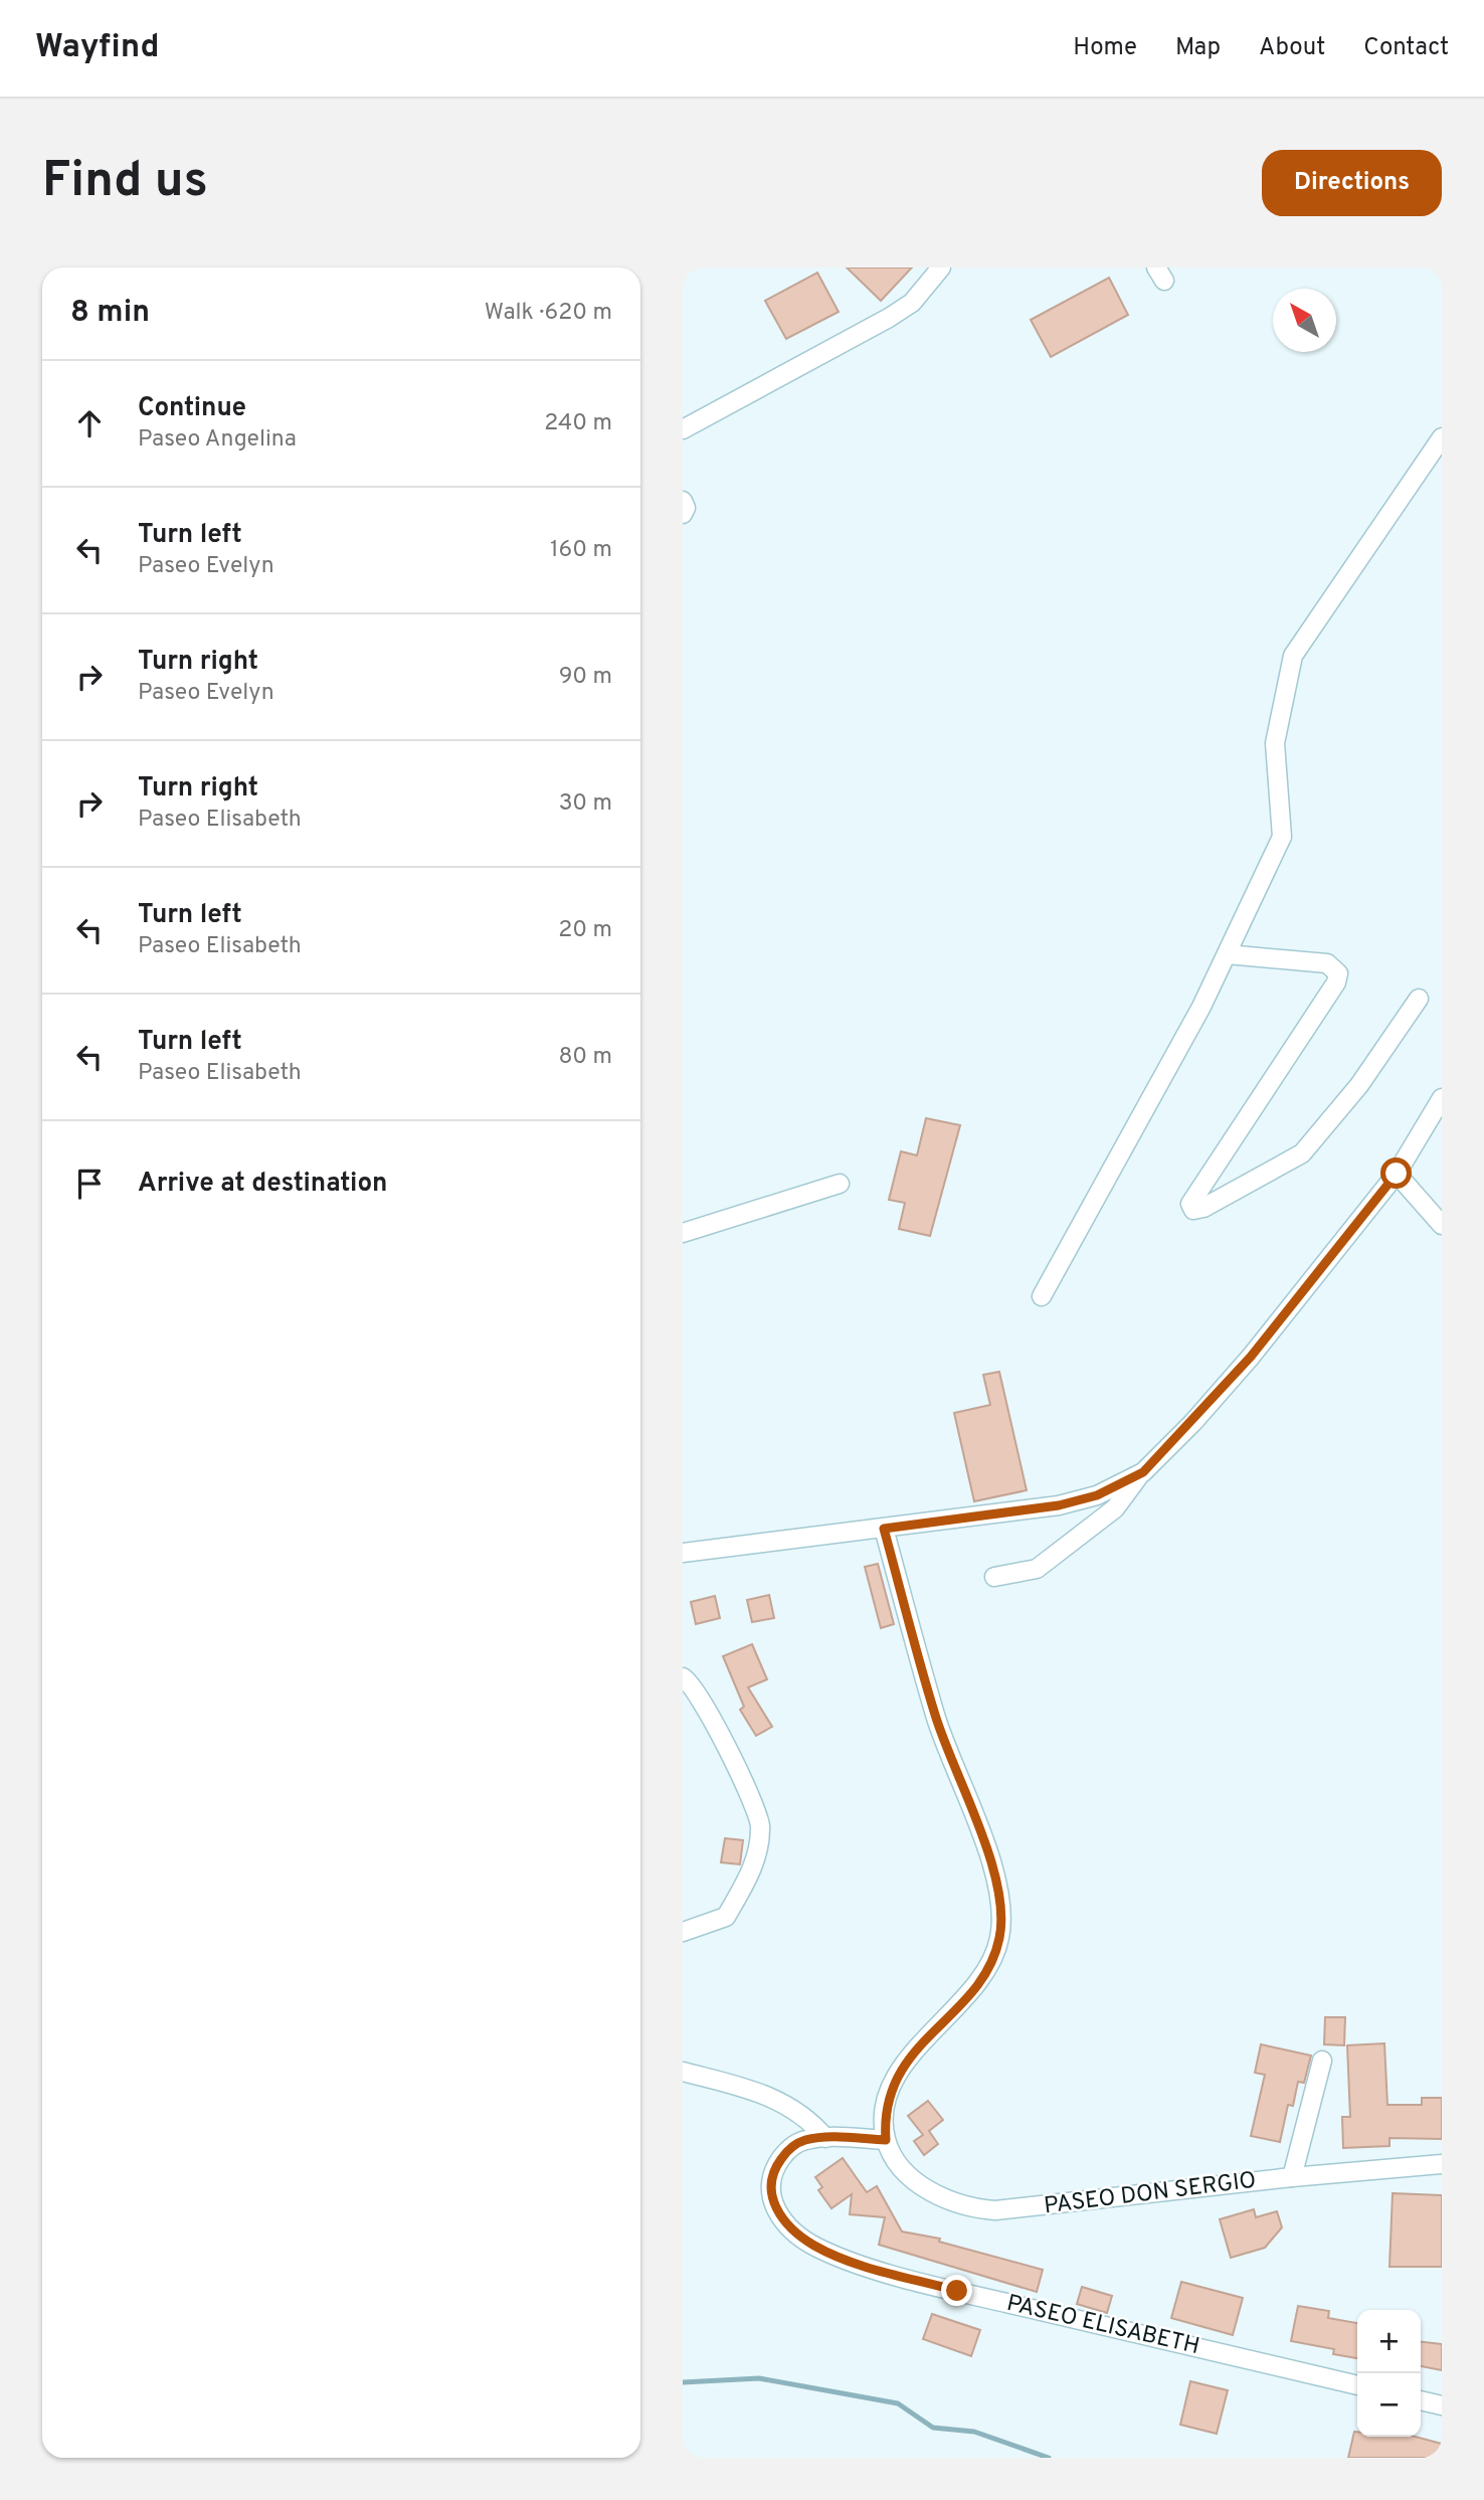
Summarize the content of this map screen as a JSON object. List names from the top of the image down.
{
  "streets": {
    "street": ["PASEO DON SERGIO", "PASEO ELISABETH"]
  },
  "crossings": [
    ["PASEO DON SERGIO", "PASEO ELISABETH"]
  ],
  "north": "top left",
  "page": {
    "header": "Wayfind",
    "nav": [
      "Home",
      "Map",
      "About",
      "Contact"
    ],
    "buttons": "Directions",
    "title": "Find us",
    "heading": ["8 min", "Walk · 620 m"],
    "list": [
      ["Continue", "Paseo Angelina", "240 m"],
      ["Turn left", "Paseo Evelyn", "160 m"],
      ["Turn right", "Paseo Evelyn", "90 m"],
      ["Turn right", "Paseo Elisabeth", "30 m"],
      ["Turn left", "Paseo Elisabeth", "20 m"],
      ["Turn left", "Paseo Elisabeth", "80 m"],
      "Arrive at destination"
    ],
    "map_buttons": ["+", "−"]
  }
}
